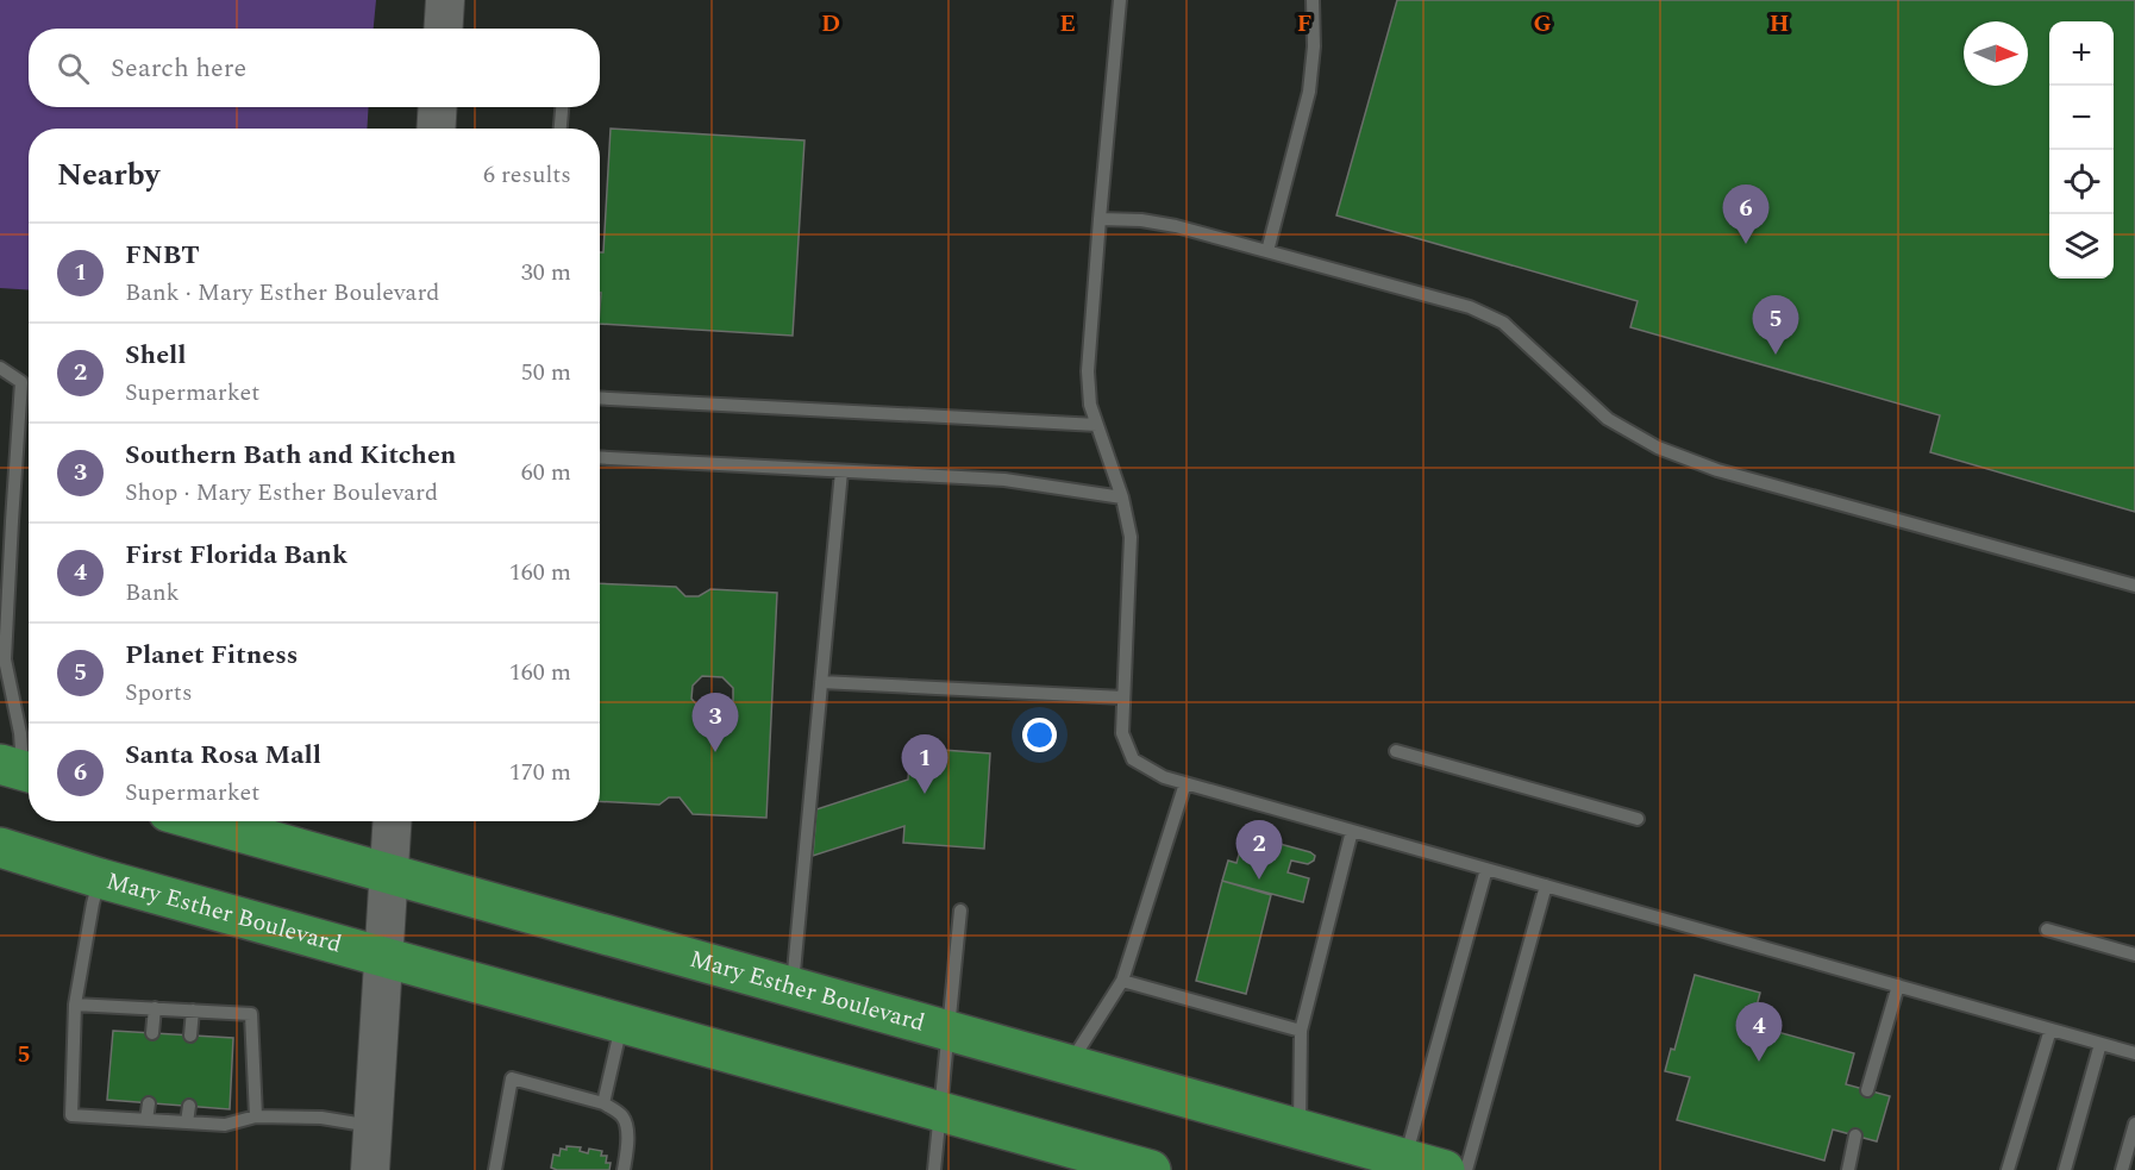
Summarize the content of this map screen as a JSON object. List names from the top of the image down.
{
  "streets": {
    "main road": ["Mary Esther Boulevard"]
  },
  "north": "right",
  "page": {
    "map_buttons": ["+", "−"],
    "search": "Search here",
    "heading": ["Nearby", "6 results"],
    "pins": [
      "6",
      "5",
      "3",
      "1",
      "2",
      "4"
    ],
    "list": [
      {
        "mark": "1",
        "name": "FNBT",
        "note": "Bank · Mary Esther Boulevard",
        "value": "30 m"
      },
      {
        "mark": "2",
        "name": "Shell",
        "note": "Supermarket",
        "value": "50 m"
      },
      {
        "mark": "3",
        "name": "Southern Bath and Kitchen",
        "note": "Shop · Mary Esther Boulevard",
        "value": "60 m"
      },
      {
        "mark": "4",
        "name": "First Florida Bank",
        "note": "Bank",
        "value": "160 m"
      },
      {
        "mark": "5",
        "name": "Planet Fitness",
        "note": "Sports",
        "value": "160 m"
      },
      {
        "mark": "6",
        "name": "Santa Rosa Mall",
        "note": "Supermarket",
        "value": "170 m"
      }
    ]
  },
  "grid": {
    "columns": [
      "D",
      "E",
      "F",
      "G",
      "H"
    ],
    "rows": ["5"]
  }
}
